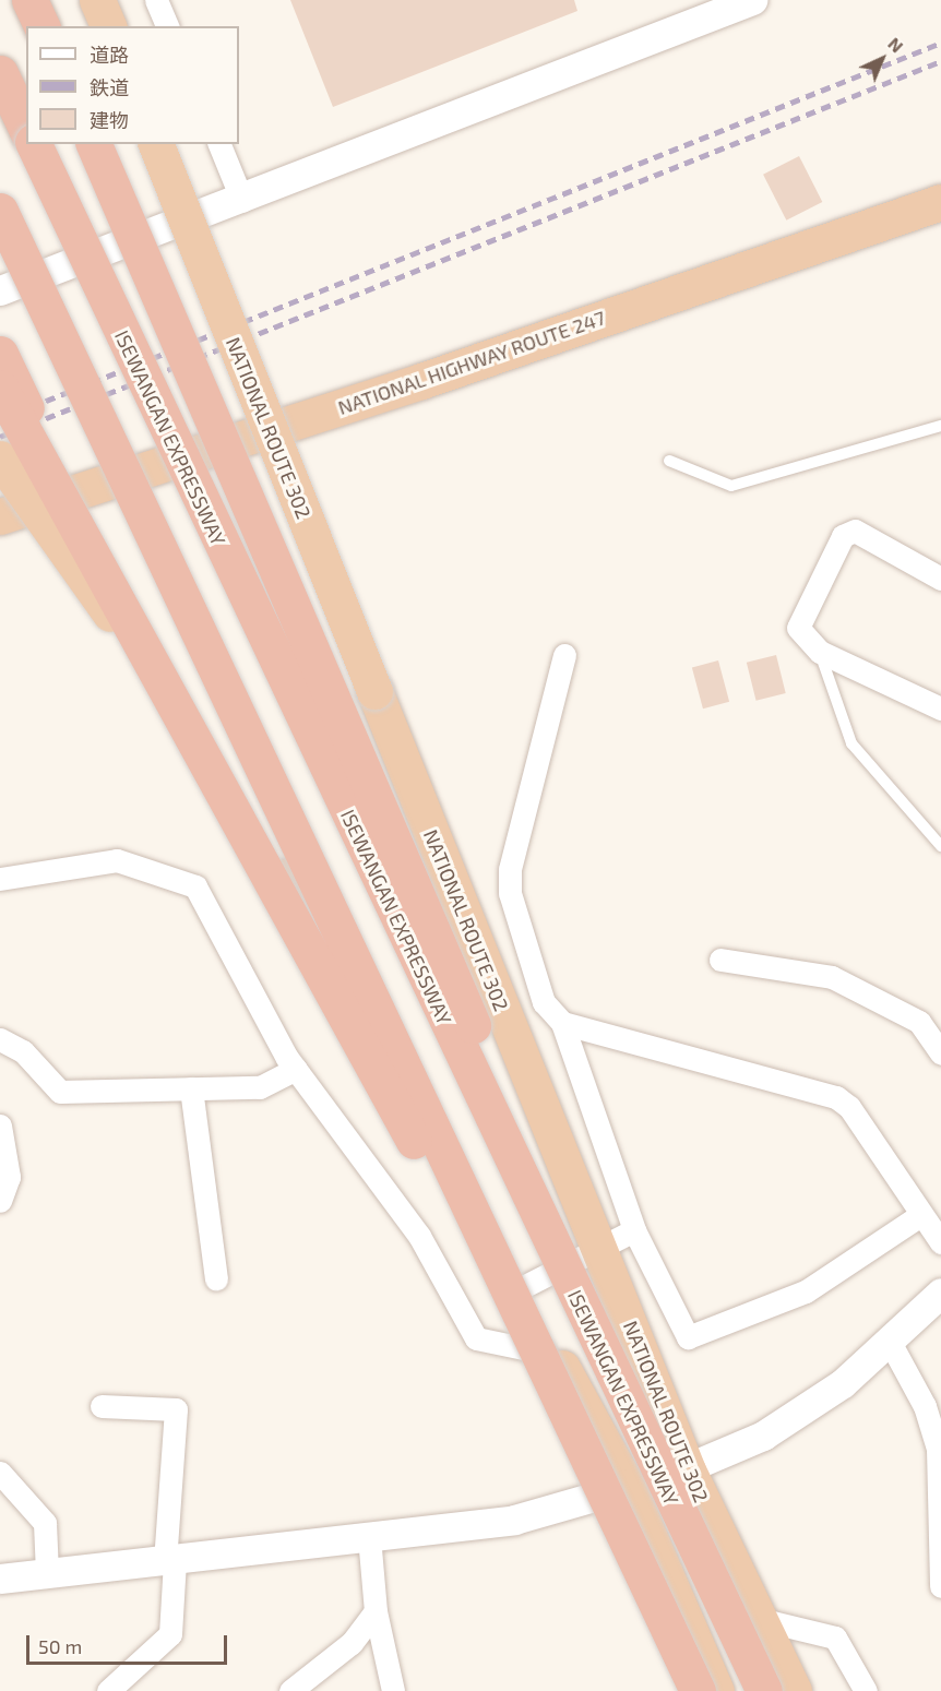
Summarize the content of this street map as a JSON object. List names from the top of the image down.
{
  "streets": {
    "highway": ["NATIONAL HIGHWAY ROUTE 247", "NATIONAL ROUTE 302", "ISEWANGAN EXPRESSWAY"]
  },
  "legend": ["道路", "鉄道", "建物"],
  "scale_bar": "50 m",
  "north": "top right"
}
